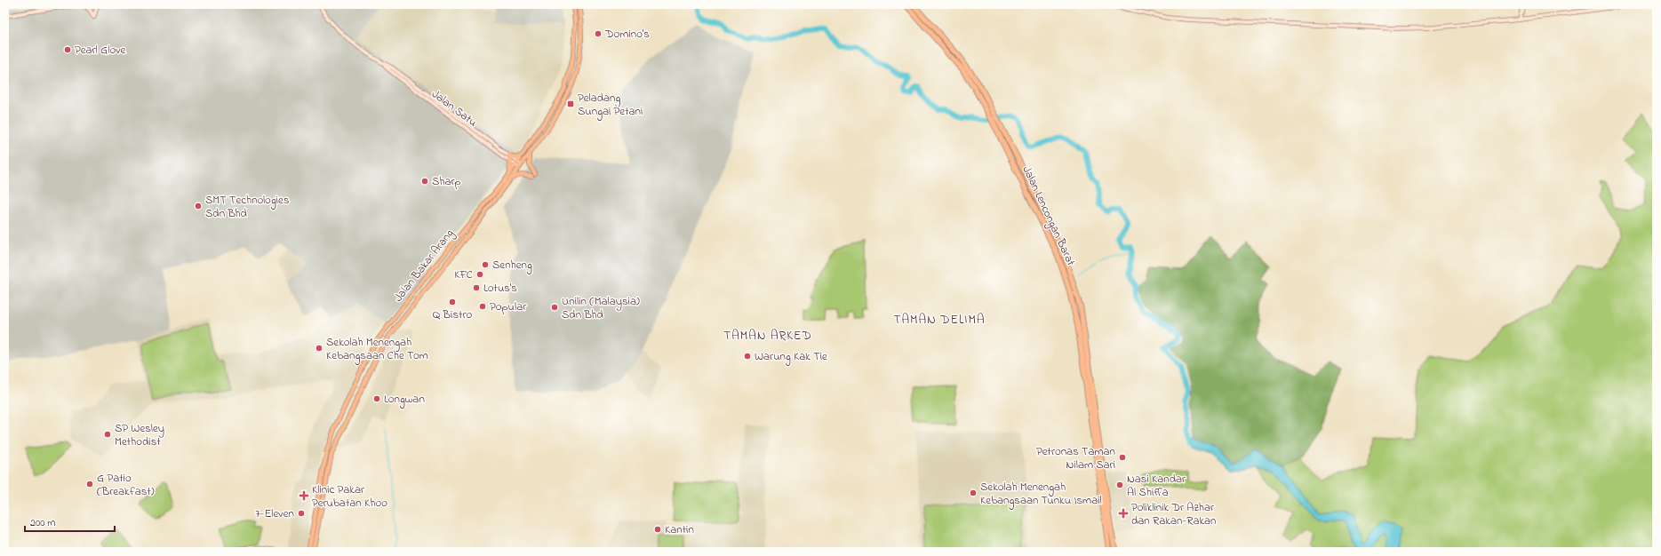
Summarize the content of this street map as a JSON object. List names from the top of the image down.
{
  "streets": {
    "highway": ["Jalan Lencongan Barat"],
    "main road": ["Jalan Satu", "Jalan Bakar Arang"]
  },
  "crossings": [
    ["Jalan Satu", "Jalan Bakar Arang"]
  ],
  "districts": ["TAMAN DELIMA", "TAMAN ARKED"],
  "places": {
    "other": [
      "Domino's",
      "Pearl Glove",
      "Sharp",
      "SMT Technologies Sdn Bhd",
      "Senheng",
      "KFC",
      "Lotus's",
      "Q Bistro",
      "Popular",
      "Unilin (Malaysia) Sdn Bhd",
      "Sekolah Menengah Kebangsaan Che Tom",
      "Warung Kak Tie",
      "Longwan",
      "SP Wesley Methodist",
      "Petronas Taman Nilam Sari",
      "G Patio (Breakfast)",
      "Nasi Kandar Al Shiffa",
      "Sekolah Menengah Kebangsaan Tunku Ismail",
      "7-Eleven",
      "Kantin"
    ],
    "transit": ["Peladang Sungai Petani"],
    "health": ["Klinic Pakar Perubatan Khoo", "Poliklinik Dr Azhar dan Rakan-Rakan"]
  },
  "scale_bar": "200 m"
}
